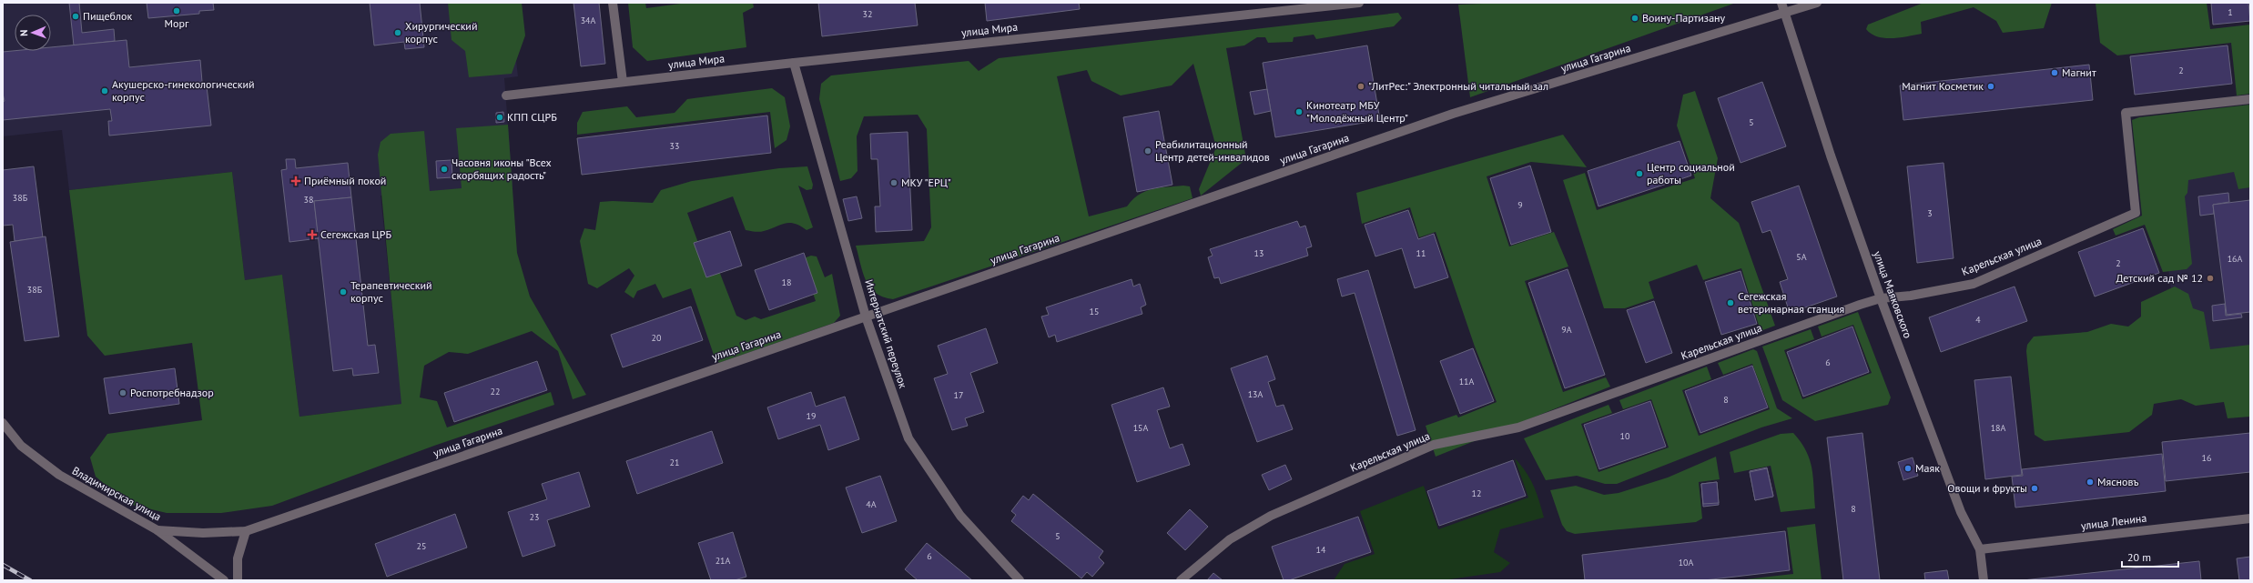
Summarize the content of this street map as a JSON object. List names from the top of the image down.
{
  "streets": {
    "street": [
      "улица Мира",
      "улица Гагарина",
      "Карельская улица",
      "улица Маяковского",
      "Интернатский переулок",
      "Владимирская улица",
      "улица Ленина"
    ]
  },
  "crossings": [
    ["улица Мира", "Интернатский переулок"],
    ["улица Гагарина", "улица Маяковского"],
    ["улица Гагарина", "Интернатский переулок"],
    ["улица Гагарина", "Владимирская улица"],
    ["Карельская улица", "улица Маяковского"],
    ["улица Маяковского", "улица Ленина"]
  ],
  "places": {
    "other": [
      "Морг",
      "Пищеблок",
      "Воину-Партизану",
      "Хирургический корпус",
      "Магнит",
      "\"ЛитРес:\" Электронный читальный зал",
      "Магнит Косметик",
      "Акушерско-гинекологический корпус",
      "Кинотеатр МБУ \"Молодёжный Центр\"",
      "КПП СЦРБ",
      "Реабилитационный Центр детей-инвалидов",
      "Часовня иконы \"Всех скорбящих радость\"",
      "Центр социальной работы",
      "МКУ \"ЕРЦ\"",
      "Детский сад № 12",
      "Терапевтический корпус",
      "Сегежская ветеринарная станция",
      "Роспотребнадзор",
      "Маяк",
      "Мясновъ",
      "Овощи и фрукты"
    ],
    "health": ["Приёмный покой", "Сегежская ЦРБ"]
  },
  "house_numbers": [
    "1",
    "32",
    "34А",
    "2",
    "5",
    "33",
    "38Б",
    "38",
    "9",
    "3",
    "13",
    "11",
    "5А",
    "16А",
    "2",
    "18",
    "38Б",
    "15",
    "4",
    "9А",
    "20",
    "6",
    "11А",
    "22",
    "13А",
    "17",
    "8",
    "19",
    "15А",
    "18А",
    "10",
    "16",
    "21",
    "12",
    "4А",
    "8",
    "23",
    "5",
    "25",
    "14",
    "6",
    "21А",
    "10А"
  ],
  "scale_bar": "20 m",
  "north": "left"
}
